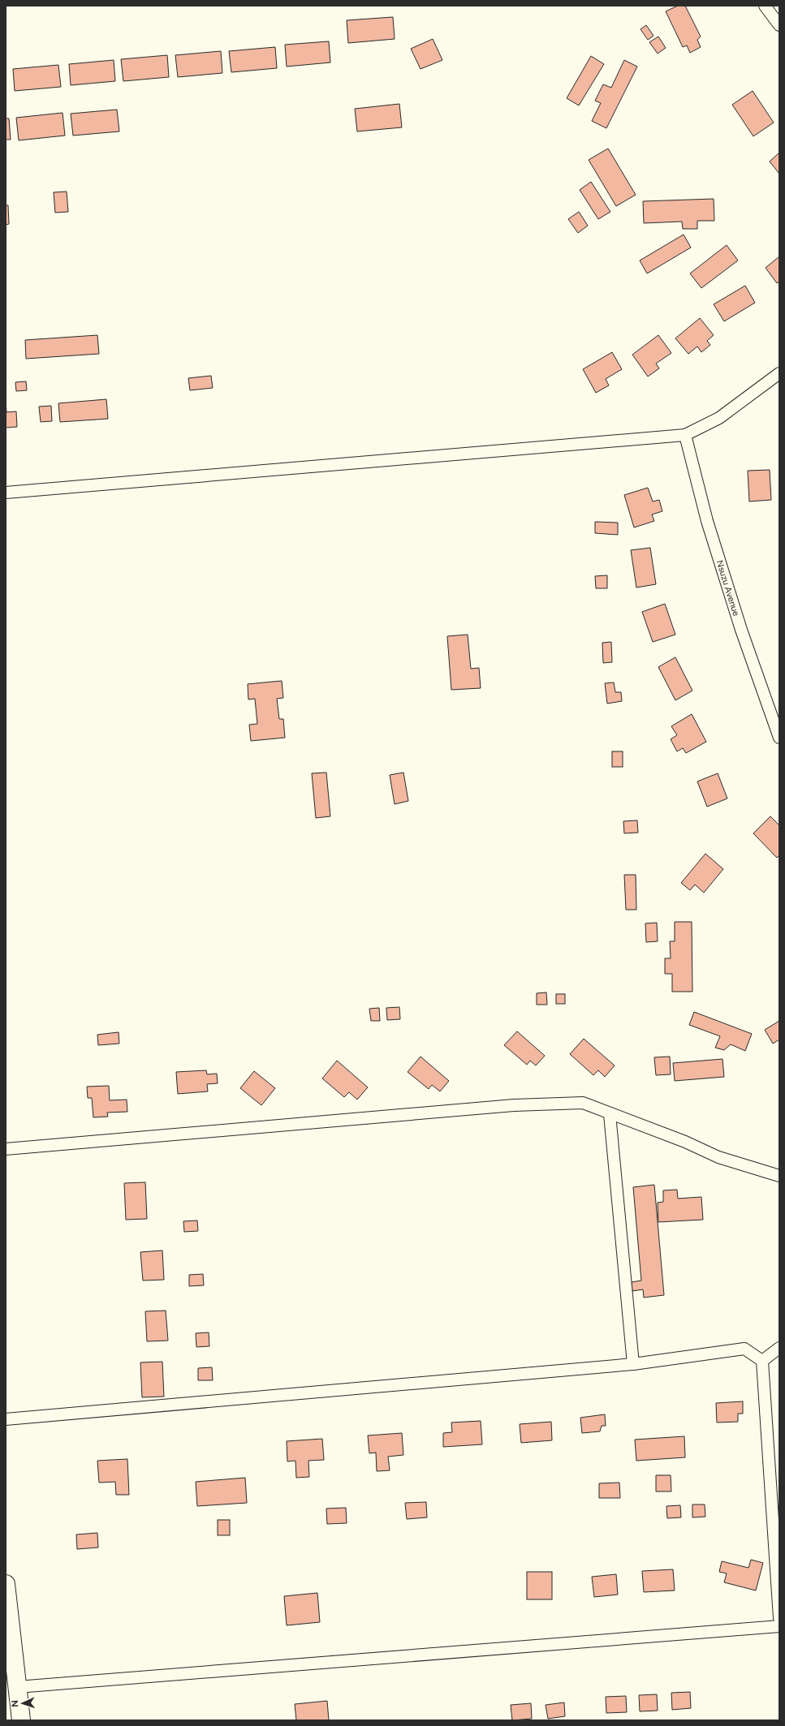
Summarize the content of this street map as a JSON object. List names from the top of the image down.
{
  "streets": {
    "street": ["Nsuzu Avenue"]
  },
  "north": "left"
}
